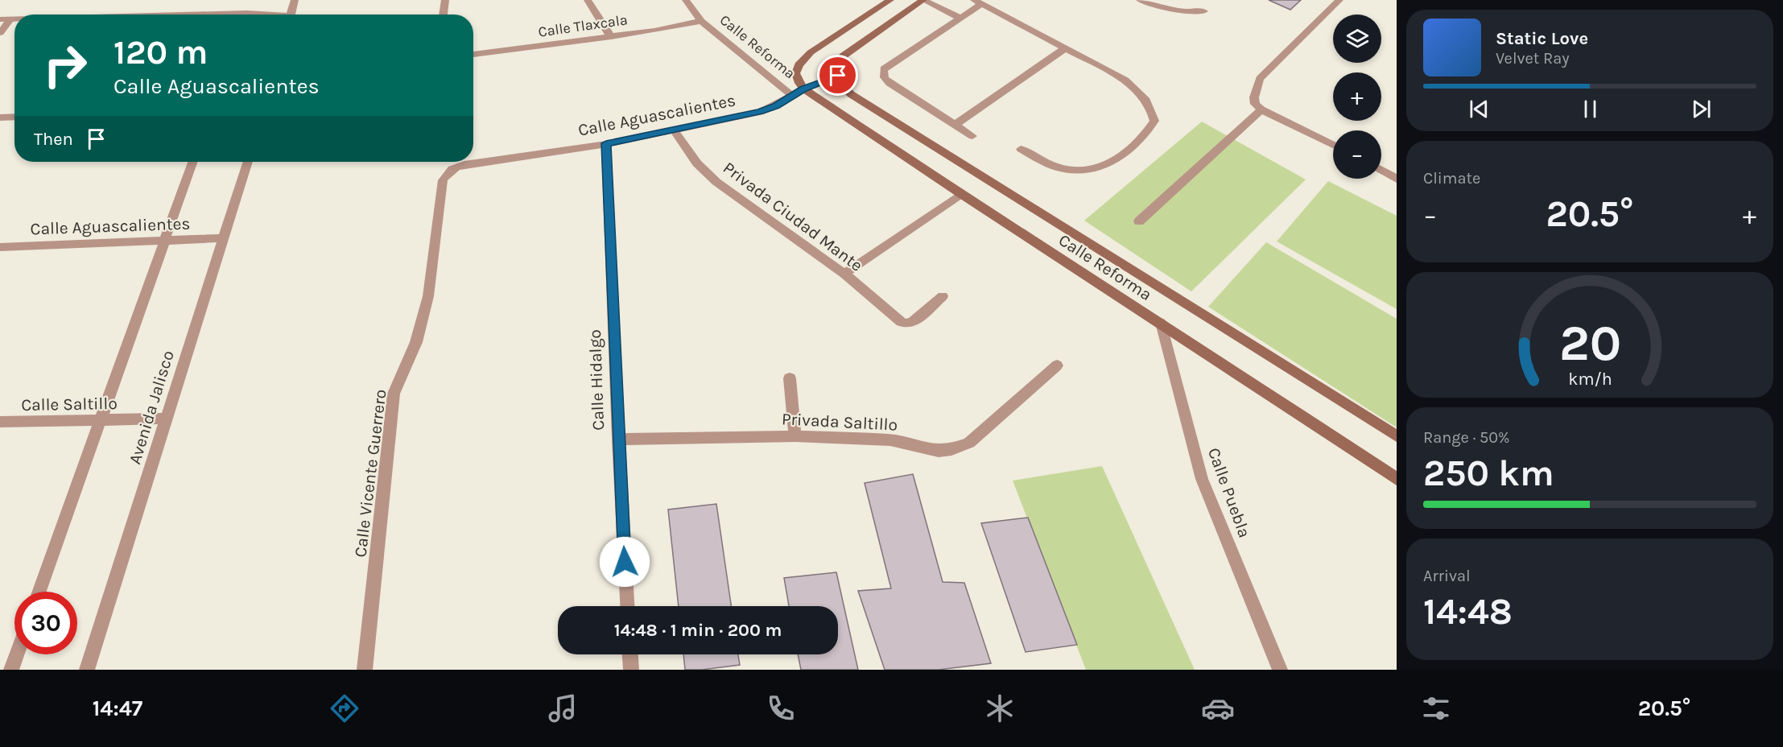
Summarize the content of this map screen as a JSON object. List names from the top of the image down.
{
  "streets": {
    "street": [
      "Calle Tlaxcala",
      "Calle Reforma",
      "Calle Aguascalientes",
      "Privada Ciudad Mante",
      "Calle Hidalgo",
      "Calle Saltillo",
      "Avenida Jalisco",
      "Privada Saltillo",
      "Calle Vicente Guerrero",
      "Calle Puebla"
    ]
  },
  "crossings": [
    ["Calle Tlaxcala", "Calle Reforma"],
    ["Calle Reforma", "Calle Aguascalientes"],
    ["Calle Reforma", "Calle Puebla"],
    ["Calle Aguascalientes", "Privada Ciudad Mante"],
    ["Calle Aguascalientes", "Calle Hidalgo"],
    ["Calle Aguascalientes", "Avenida Jalisco"],
    ["Calle Aguascalientes", "Calle Vicente Guerrero"],
    ["Calle Hidalgo", "Privada Saltillo"],
    ["Calle Saltillo", "Avenida Jalisco"]
  ],
  "page": {
    "map_buttons": ["+", "−"],
    "turn": ["120 m", "Calle Aguascalientes"],
    "song": ["Static Love", "Velvet Ray"],
    "then": "Then",
    "tile": [
      "Climate",
      ["Range · 50%", "250 km"],
      ["Arrival", "14:48"]
    ],
    "heat": ["−", "20.5°", "+"],
    "limit": "30",
    "trip": "14:48 · 1 min · 200 m",
    "tabs": ["14:47", "20.5°"],
    "gauge": ["20", "km/h"]
  }
}
